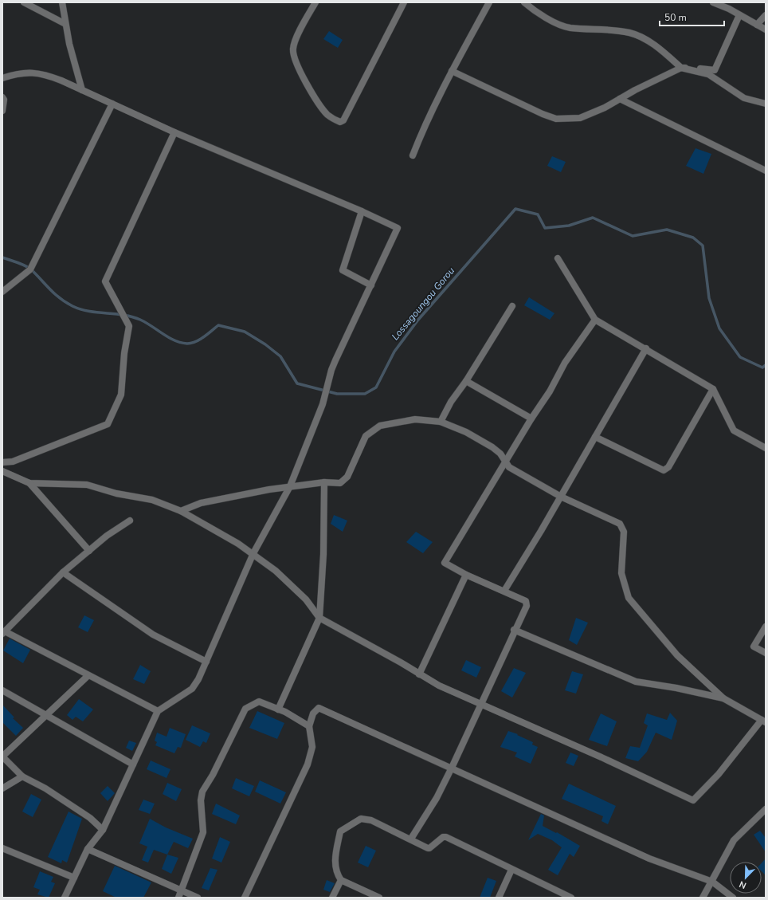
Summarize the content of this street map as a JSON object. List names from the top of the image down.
{
  "water": ["Lossagoungou Gorou"],
  "scale_bar": "50 m",
  "north": "bottom left"
}
